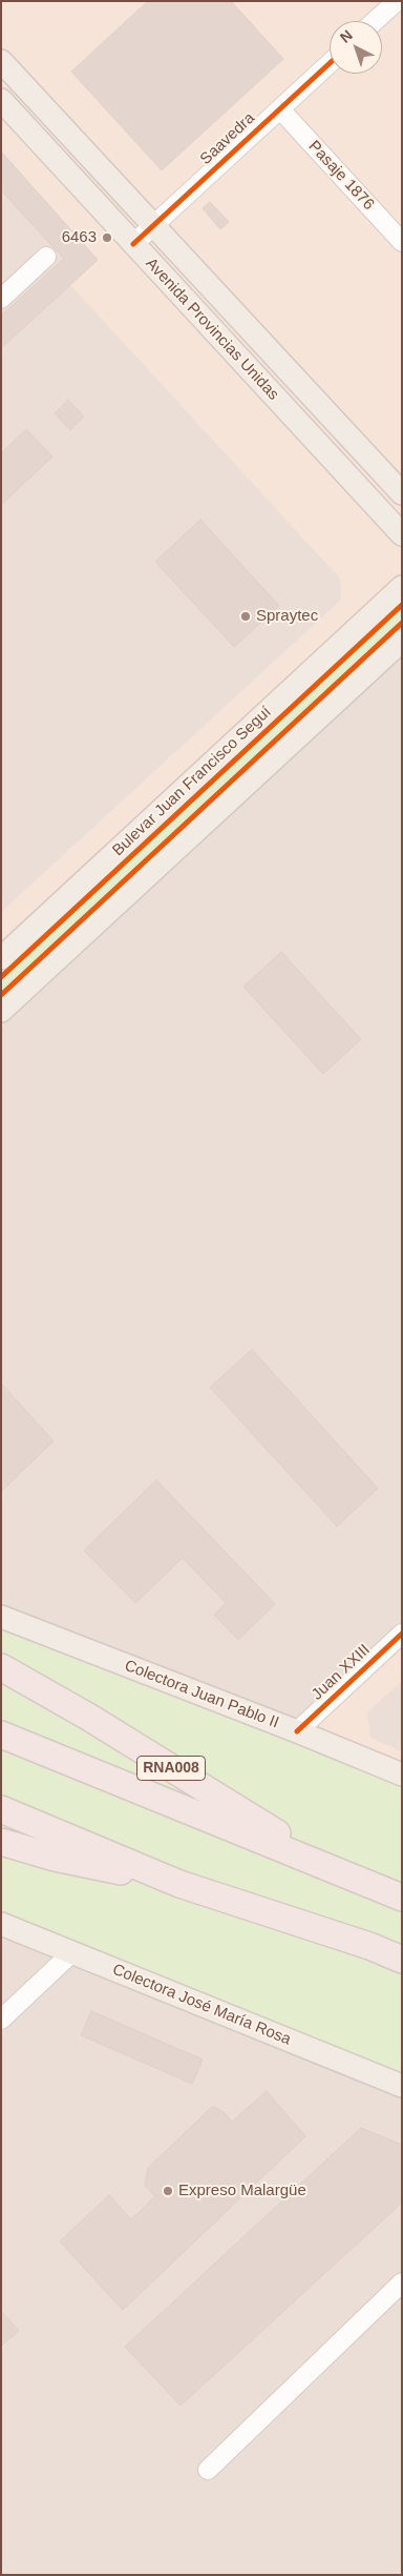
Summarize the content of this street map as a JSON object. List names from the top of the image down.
{
  "streets": {
    "highway": ["RNA008"],
    "main road": [
      "Avenida Provincias Unidas",
      "Bulevar Juan Francisco Seguí",
      "Colectora Juan Pablo II",
      "Colectora José María Rosa"
    ],
    "street": ["Saavedra", "Pasaje 1876", "Juan XXIII"]
  },
  "crossings": [
    ["Saavedra", "Pasaje 1876"],
    ["Saavedra", "Avenida Provincias Unidas"],
    ["Juan XXIII", "Colectora Juan Pablo II"]
  ],
  "places": ["6463", "Spraytec", "Expreso Malargüe"],
  "north": "top left"
}
